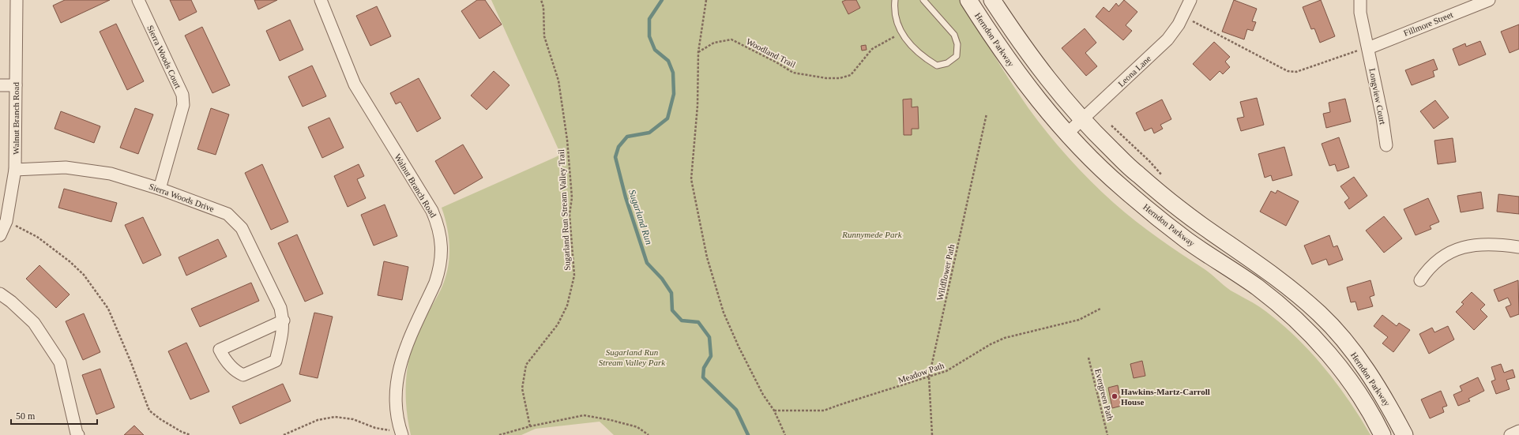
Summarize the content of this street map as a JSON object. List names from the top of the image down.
{
  "streets": {
    "main road": ["Herndon Parkway"],
    "street": [
      "Fillmore Street",
      "Sierra Woods Court",
      "Leona Lane",
      "Longview Court",
      "Walnut Branch Road",
      "Sierra Woods Drive"
    ],
    "path": [
      "Woodland Trail",
      "Sugarland Run Stream Valley Trail",
      "Wildflower Path",
      "Meadow Path",
      "Evergreen Path"
    ]
  },
  "crossings": [
    ["Fillmore Street", "Longview Court"],
    ["Herndon Parkway", "Leona Lane"],
    ["Sierra Woods Court", "Sierra Woods Drive"],
    ["Walnut Branch Road", "Sierra Woods Drive"],
    ["Wildflower Path", "Meadow Path"]
  ],
  "water": ["Sugarland Run"],
  "parks": ["Runnymede Park", "Sugarland Run Stream Valley Park"],
  "places": ["Hawkins-Martz-Carroll House"],
  "scale_bar": "50 m"
}
